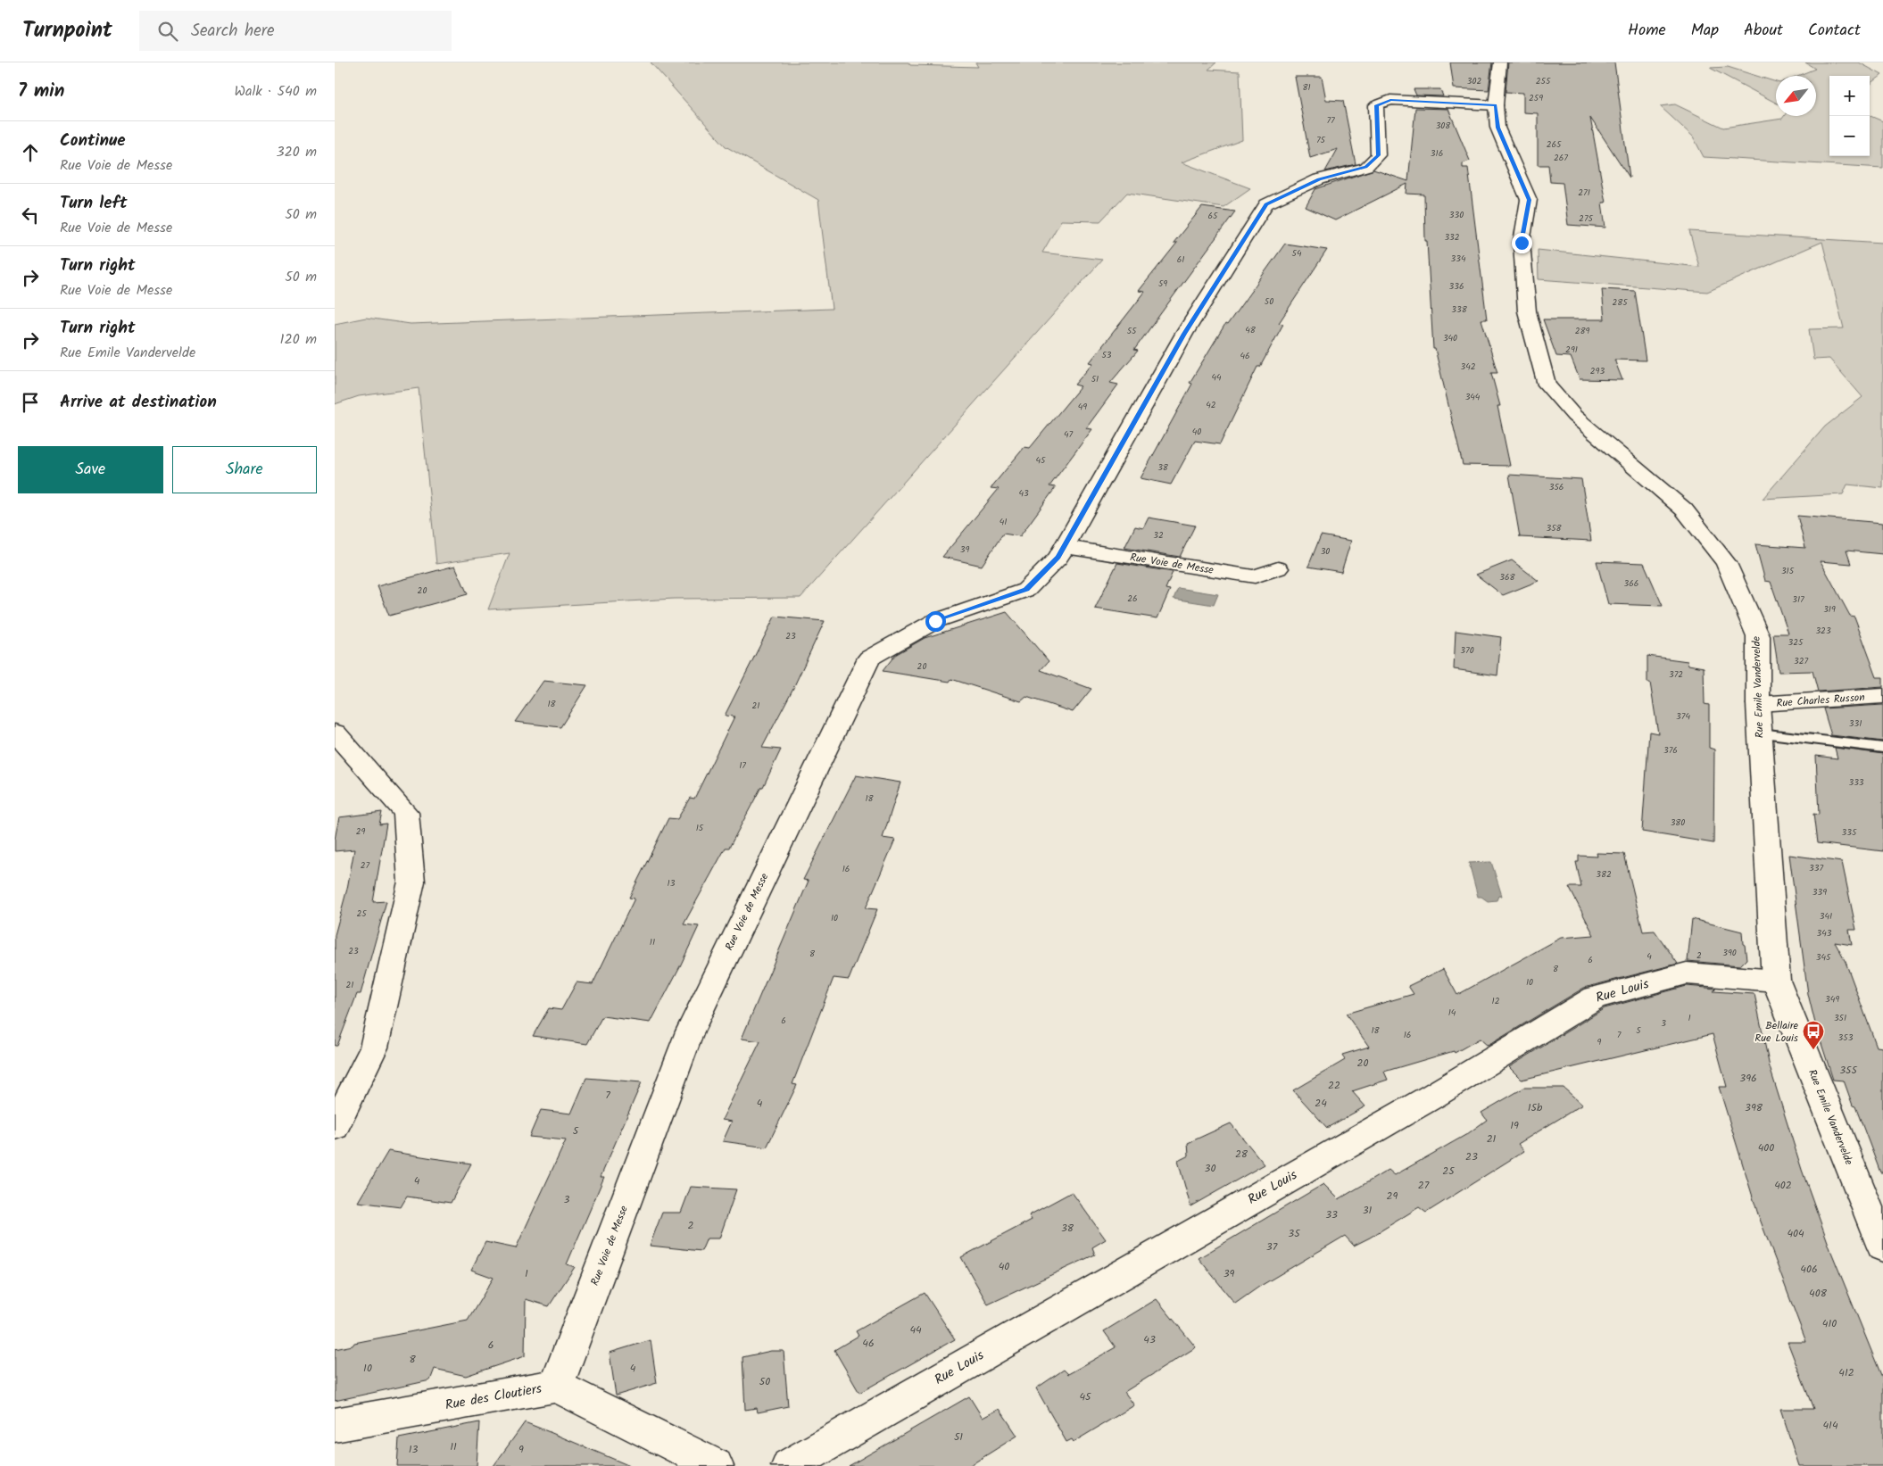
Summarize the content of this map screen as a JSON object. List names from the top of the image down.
{
  "streets": {
    "street": [
      "Rue Voie de Messe",
      "Rue Emile Vandervelde",
      "Rue Charles Russon",
      "Rue Louis",
      "Rue des Cloutiers"
    ]
  },
  "crossings": [
    ["Rue Voie de Messe", "Rue Emile Vandervelde"],
    ["Rue Voie de Messe", "Rue des Cloutiers"],
    ["Rue Emile Vandervelde", "Rue Charles Russon"],
    ["Rue Emile Vandervelde", "Rue Louis"]
  ],
  "places": {
    "bus stop": ["Bellaire Rue Louis"]
  },
  "house_numbers": [
    "302",
    "255",
    "81",
    "259",
    "77",
    "308",
    "75",
    "265",
    "316",
    "267",
    "271",
    "330",
    "65",
    "275",
    "332",
    "54",
    "334",
    "61",
    "59",
    "336",
    "50",
    "285",
    "338",
    "48",
    "55",
    "289",
    "340",
    "291",
    "53",
    "46",
    "342",
    "293",
    "44",
    "51",
    "344",
    "42",
    "49",
    "40",
    "47",
    "45",
    "38",
    "356",
    "43",
    "41",
    "358",
    "32",
    "39",
    "30",
    "315",
    "368",
    "366",
    "20",
    "26",
    "317",
    "319",
    "323",
    "23",
    "325",
    "370",
    "327",
    "20",
    "372",
    "18",
    "21",
    "374",
    "331",
    "376",
    "17",
    "333",
    "18",
    "380",
    "15",
    "29",
    "335",
    "27",
    "337",
    "16",
    "382",
    "13",
    "339",
    "25",
    "341",
    "10",
    "343",
    "11",
    "23",
    "390",
    "8",
    "2",
    "4",
    "345",
    "6",
    "8",
    "10",
    "21",
    "349",
    "12",
    "14",
    "1",
    "351",
    "6",
    "3",
    "18",
    "5",
    "16",
    "7",
    "353",
    "9",
    "20",
    "355",
    "396",
    "22",
    "7",
    "4",
    "24",
    "15b",
    "398",
    "19",
    "5",
    "21",
    "400",
    "28",
    "23",
    "30",
    "25",
    "4",
    "27",
    "402",
    "29",
    "3",
    "31",
    "33",
    "2",
    "38",
    "35",
    "404",
    "37",
    "40",
    "406",
    "1",
    "39",
    "408",
    "410",
    "44",
    "43",
    "46",
    "6",
    "8",
    "10",
    "4",
    "412",
    "50",
    "45",
    "414",
    "51",
    "11",
    "13",
    "9"
  ],
  "north": "bottom left",
  "page": {
    "header": "Turnpoint",
    "search": "Search here",
    "nav": [
      "Home",
      "Map",
      "About",
      "Contact"
    ],
    "heading": ["7 min", "Walk · 540 m"],
    "map_buttons": ["+", "−"],
    "list": [
      ["Continue", "Rue Voie de Messe", "320 m"],
      ["Turn left", "Rue Voie de Messe", "50 m"],
      ["Turn right", "Rue Voie de Messe", "50 m"],
      ["Turn right", "Rue Emile Vandervelde", "120 m"],
      "Arrive at destination"
    ],
    "buttons": ["Save", "Share"]
  }
}
